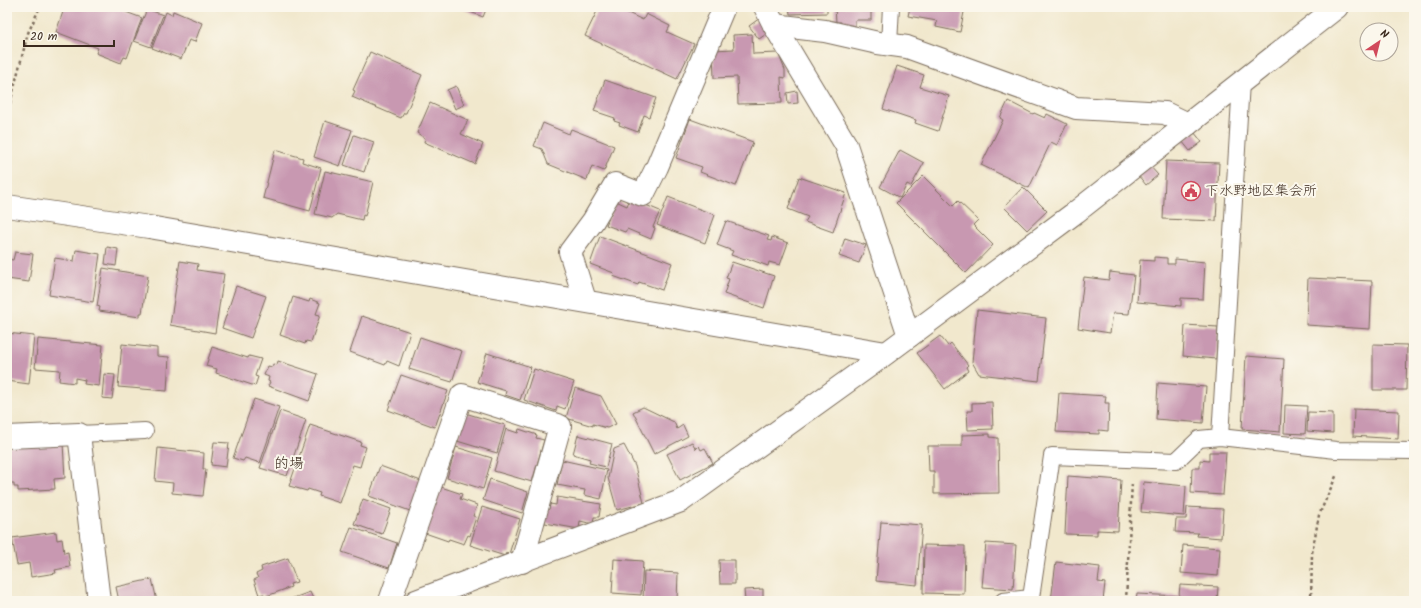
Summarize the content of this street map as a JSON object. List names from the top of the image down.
{
  "districts": ["的場"],
  "places": {
    "public building": ["下水野地区集会所"]
  },
  "scale_bar": "20 m",
  "north": "top right"
}
